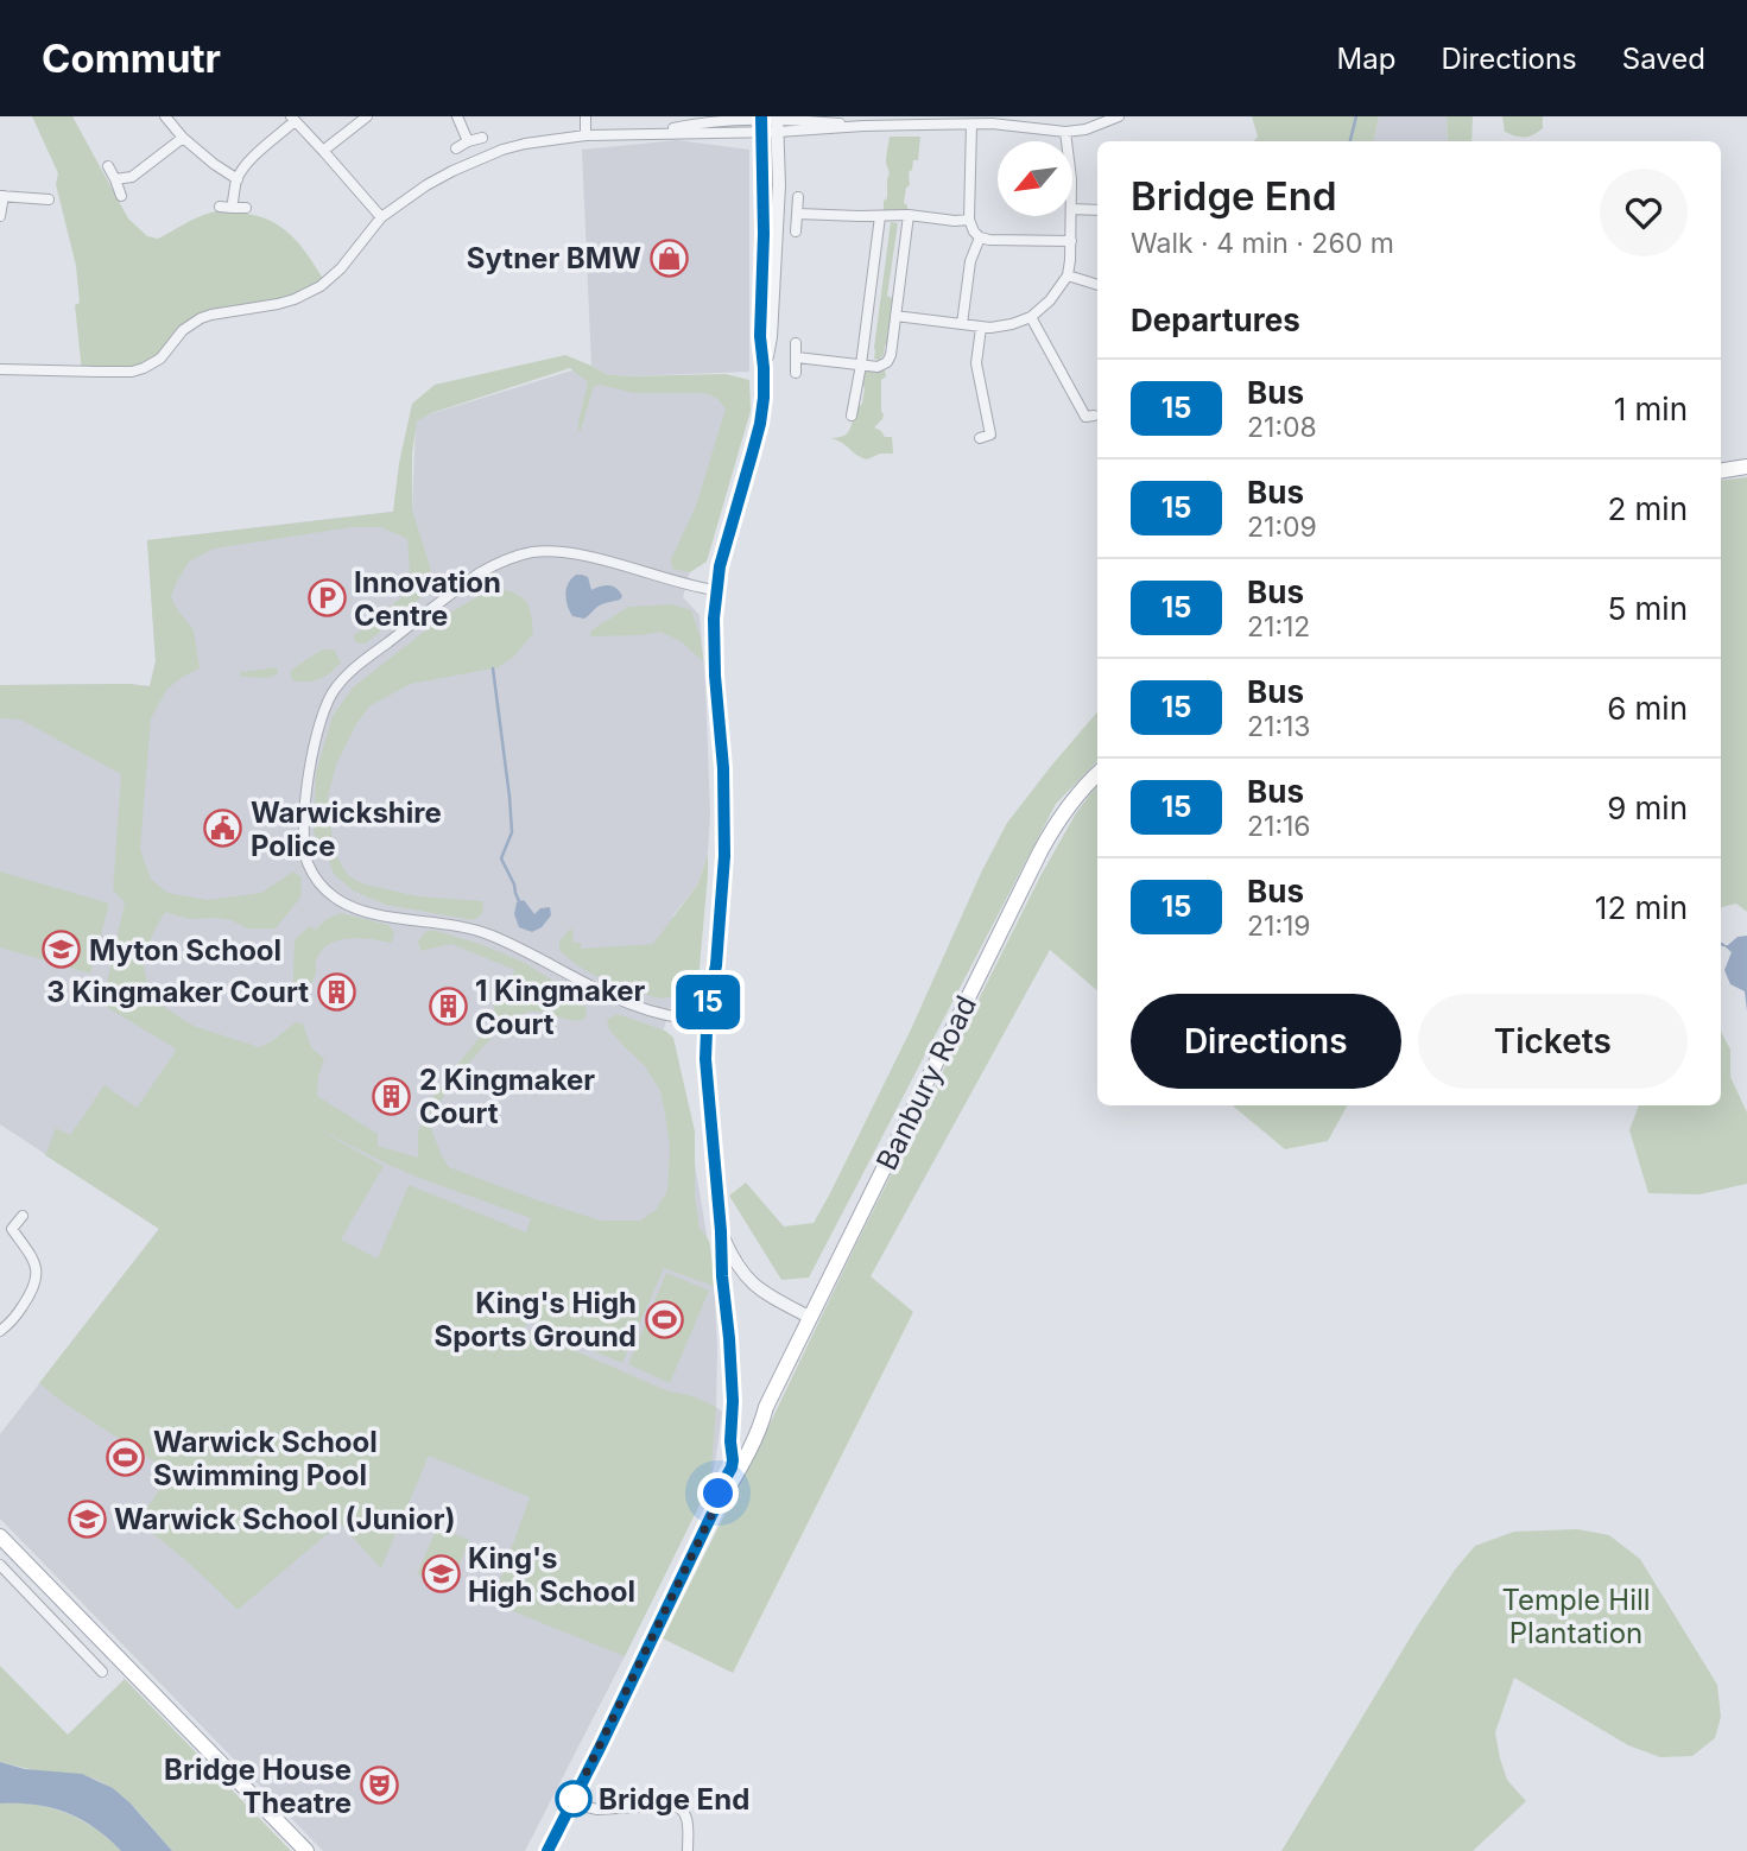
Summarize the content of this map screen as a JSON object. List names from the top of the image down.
{
  "streets": {
    "main road": ["Banbury Road"]
  },
  "parks": ["Temple Hill Plantation"],
  "places": {
    "shop": ["Sytner BMW"],
    "parking": ["Innovation Centre"],
    "public building": ["Warwickshire Police"],
    "school or university": ["Myton School", "Warwick School (Junior)", "King's High School"],
    "building": ["3 Kingmaker Court", "1 Kingmaker Court", "2 Kingmaker Court"],
    "sports": ["King's High Sports Ground", "Warwick School Swimming Pool"],
    "theatre": ["Bridge House Theatre"],
    "other": ["Bridge End"]
  },
  "lines": ["bus line 15"],
  "north": "bottom left",
  "page": {
    "header": "Commutr",
    "nav": ["Map", "Directions", "Saved"],
    "on_map": "15",
    "heading": [
      ["Bridge End", "Walk · 4 min · 260 m"],
      "Departures"
    ],
    "list": [
      {
        "mark": "15",
        "name": "Bus",
        "note": "21:08",
        "value": "1 min"
      },
      {
        "mark": "15",
        "name": "Bus",
        "note": "21:09",
        "value": "2 min"
      },
      {
        "mark": "15",
        "name": "Bus",
        "note": "21:12",
        "value": "5 min"
      },
      {
        "mark": "15",
        "name": "Bus",
        "note": "21:13",
        "value": "6 min"
      },
      {
        "mark": "15",
        "name": "Bus",
        "note": "21:16",
        "value": "9 min"
      },
      {
        "mark": "15",
        "name": "Bus",
        "note": "21:19",
        "value": "12 min"
      }
    ],
    "buttons": ["Directions", "Tickets"]
  }
}
